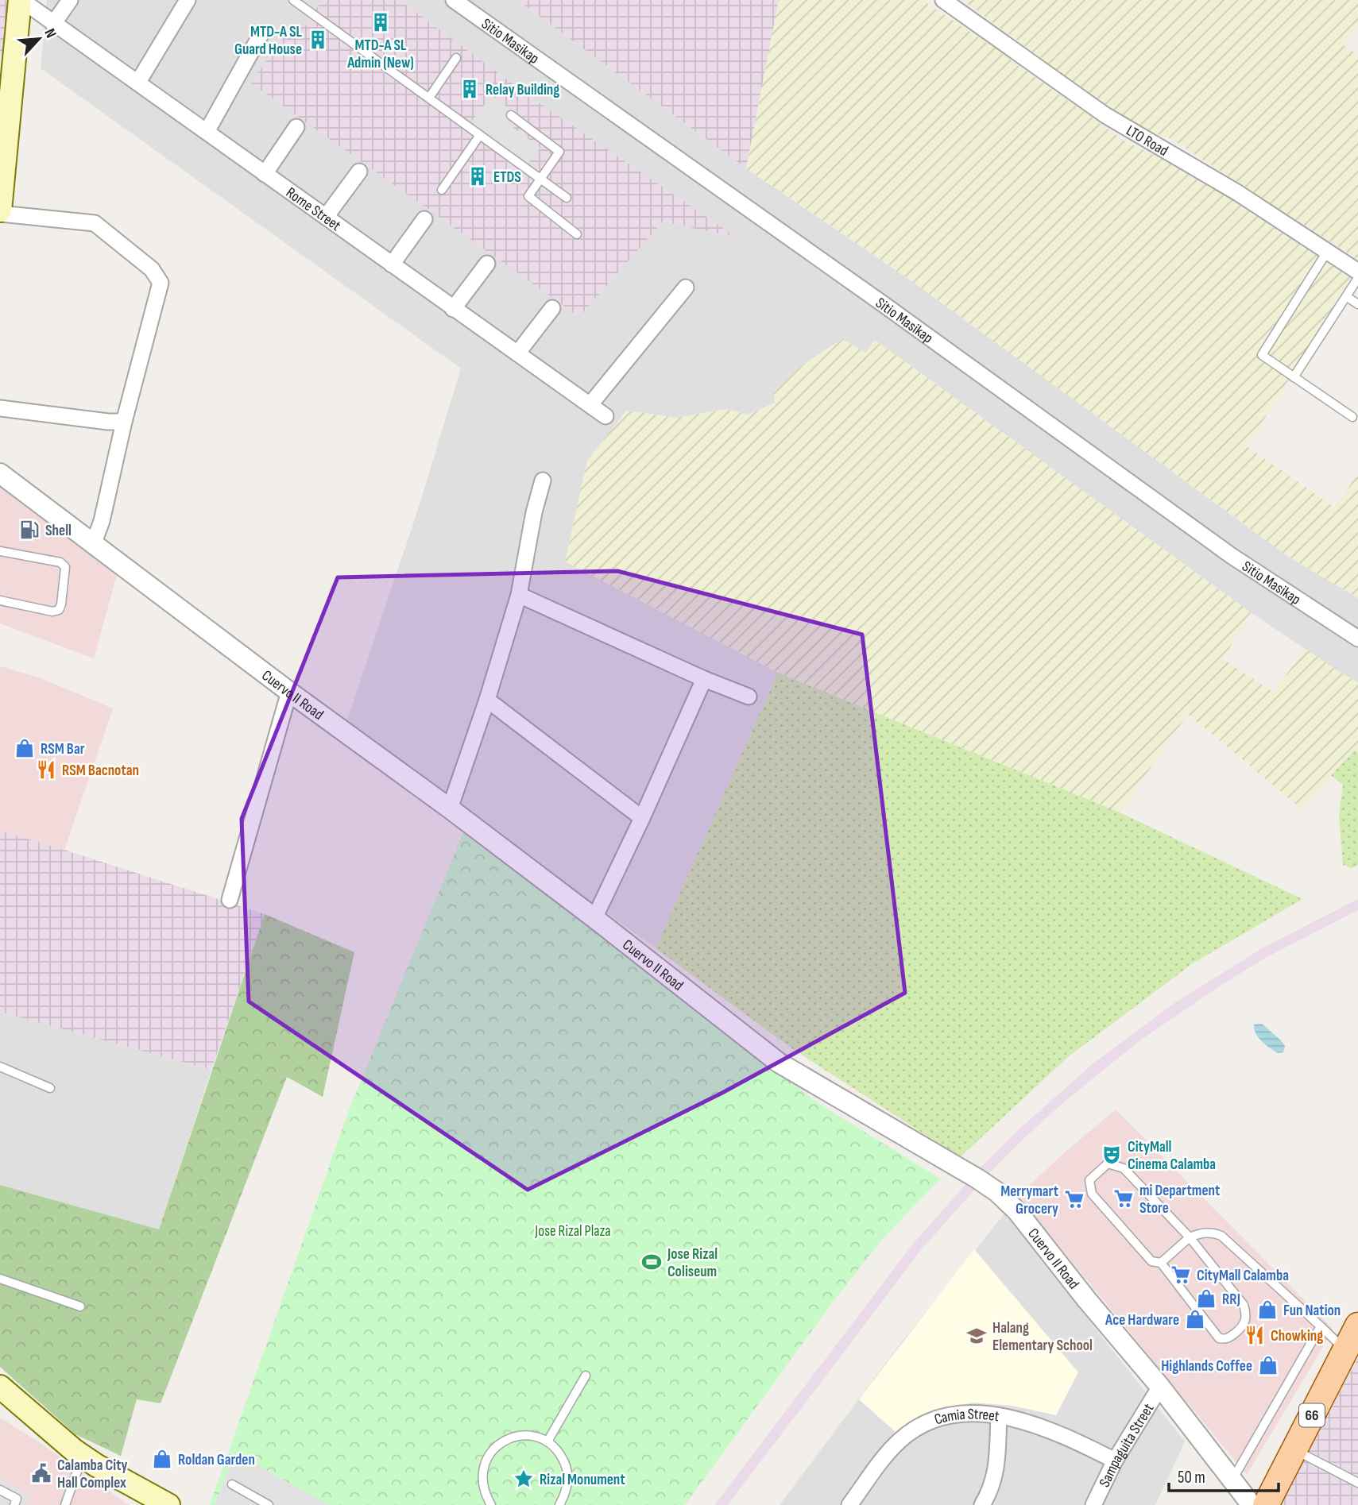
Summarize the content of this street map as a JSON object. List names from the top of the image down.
{
  "streets": {
    "main road": ["66"],
    "street": [
      "Sitio Masikap",
      "LTO Road",
      "Rome Street",
      "Cuervo II Road",
      "Camia Street",
      "Sampaguita Street"
    ]
  },
  "crossings": [
    ["Cuervo II Road", "Sampaguita Street"],
    ["Camia Street", "Sampaguita Street"]
  ],
  "parks": ["Jose Rizal Plaza"],
  "places": {
    "building": [
      "MTD-A SL Admin (New)",
      "MTD-A SL Guard House",
      "Relay Building",
      "ETDS"
    ],
    "fuel station": ["Shell"],
    "shop": [
      "RSM Bar",
      "RRJ",
      "Fun Nation",
      "Ace Hardware",
      "Highlands Coffee",
      "Roldan Garden"
    ],
    "restaurant": ["RSM Bacnotan", "Chowking"],
    "theatre": ["CityMall Cinema Calamba"],
    "supermarket": ["mi Department Store", "Merrymart Grocery", "CityMall Calamba"],
    "sports": ["Jose Rizal Coliseum"],
    "school or university": ["Halang Elementary School"],
    "public building": ["Calamba City Hall Complex"],
    "place": ["Rizal Monument"]
  },
  "scale_bar": "50 m",
  "north": "top right"
}
